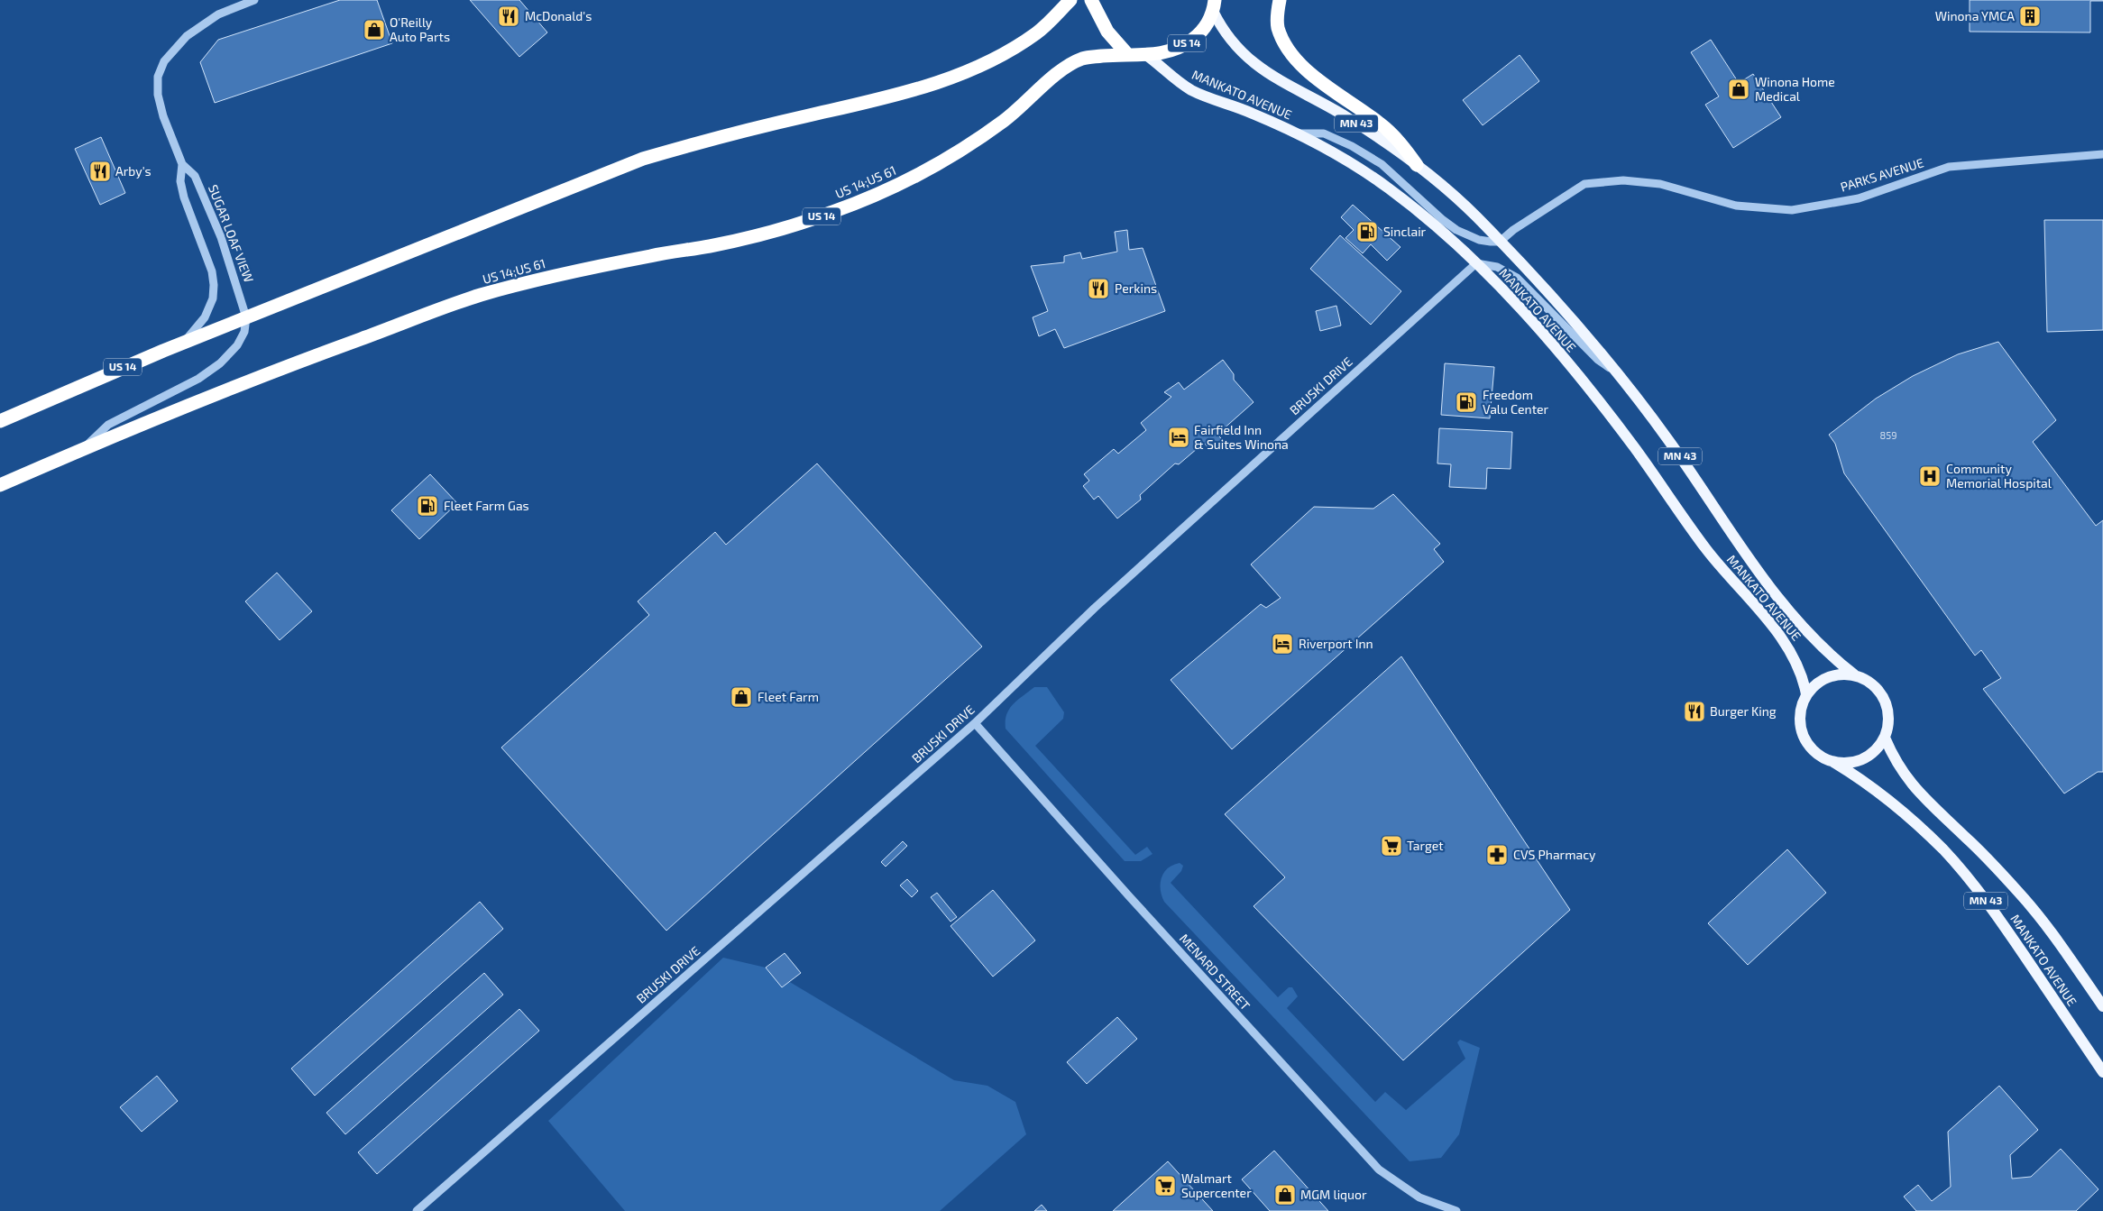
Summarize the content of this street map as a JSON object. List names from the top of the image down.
{
  "streets": {
    "highway": ["US 14", "US 14;US 61"],
    "main road": ["MANKATO AVENUE", "MN 43"],
    "street": [
      "PARKS AVENUE",
      "SUGAR LOAF VIEW",
      "BRUSKI DRIVE",
      "MENARD STREET"
    ]
  },
  "crossings": [
    ["US 14", "US 14;US 61"],
    ["US 14", "SUGAR LOAF VIEW"],
    ["MANKATO AVENUE", "PARKS AVENUE"],
    ["MANKATO AVENUE", "US 14;US 61"],
    ["MANKATO AVENUE", "BRUSKI DRIVE"],
    ["BRUSKI DRIVE", "MENARD STREET"]
  ],
  "places": {
    "restaurant": [
      "McDonald's",
      "Arby's",
      "Perkins",
      "Burger King"
    ],
    "building": ["Winona YMCA"],
    "shop": [
      "O'Reilly Auto Parts",
      "Winona Home Medical",
      "Fleet Farm",
      "MGM liquor"
    ],
    "fuel station": ["Sinclair", "Freedom Valu Center", "Fleet Farm Gas"],
    "hotel": ["Fairfield Inn & Suites Winona", "Riverport Inn"],
    "hospital": ["Community Memorial Hospital"],
    "supermarket": ["Target", "Walmart Supercenter"],
    "pharmacy": ["CVS Pharmacy"]
  },
  "house_numbers": ["859"]
}
